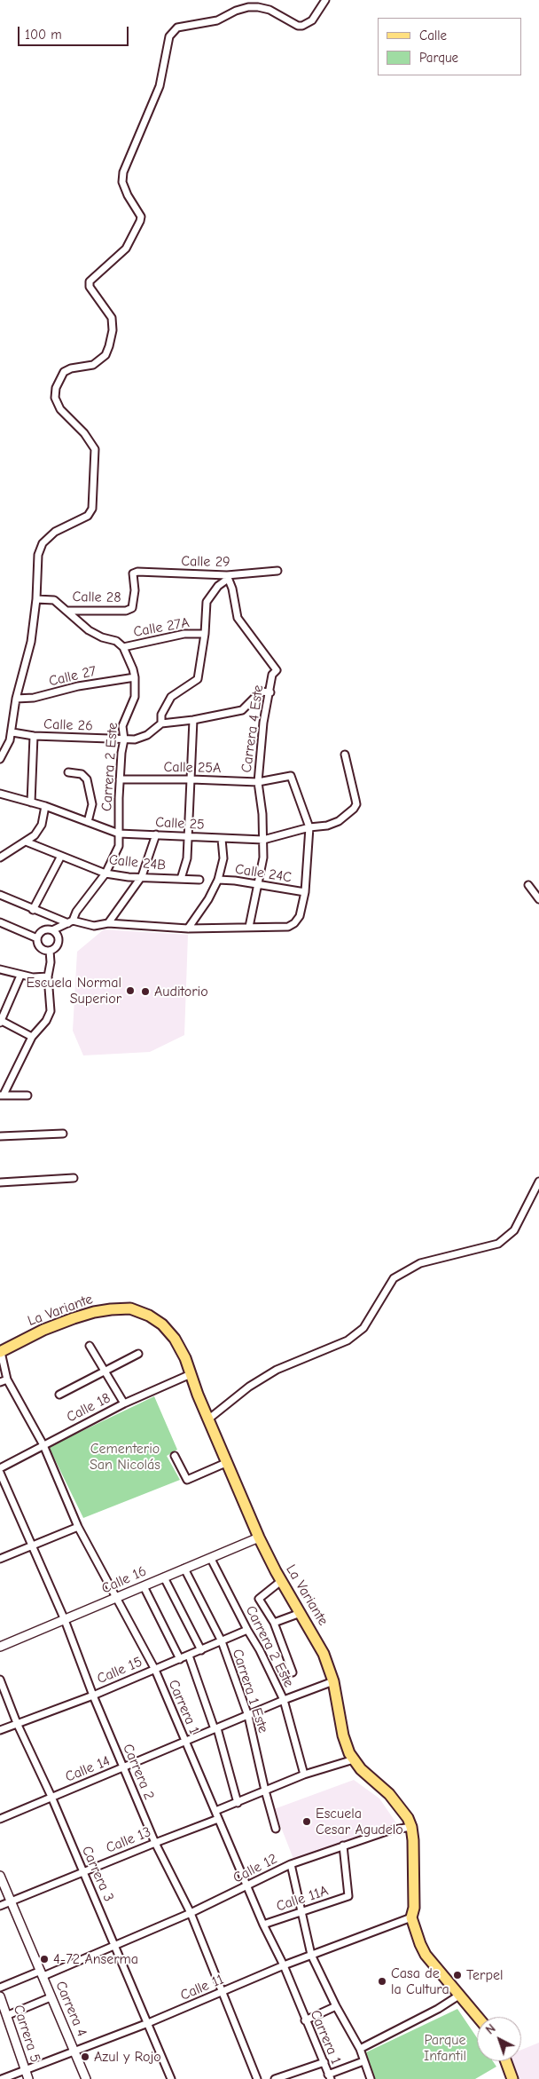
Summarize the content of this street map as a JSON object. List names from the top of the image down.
{
  "streets": {
    "main road": ["La Variante"],
    "street": [
      "Calle 29",
      "Calle 28",
      "Calle 27A",
      "Calle 27",
      "Calle 26",
      "Carrera 4 Este",
      "Carrera 2 Este",
      "Calle 25A",
      "Calle 25",
      "Calle 24B",
      "Calle 24C",
      "Calle 18",
      "Calle 16",
      "Calle 15",
      "Carrera 1 Este",
      "Carrera 1",
      "Calle 14",
      "Carrera 2",
      "Calle 13",
      "Calle 12",
      "Carrera 3",
      "Calle 11A",
      "Calle 11",
      "Carrera 4",
      "Carrera 5"
    ]
  },
  "crossings": [
    ["Calle 29", "Calle 28"],
    ["Calle 29", "Carrera 4 Este"],
    ["Calle 27A", "Carrera 2 Este"],
    ["Calle 27", "Carrera 2 Este"],
    ["Calle 26", "Carrera 2 Este"],
    ["Carrera 4 Este", "Calle 25A"],
    ["Carrera 4 Este", "Calle 25"],
    ["Carrera 4 Este", "Calle 24C"],
    ["Carrera 2 Este", "Calle 25A"],
    ["Carrera 2 Este", "Calle 25"],
    ["Carrera 2 Este", "Calle 24B"],
    ["Carrera 2 Este", "Calle 16"],
    ["Carrera 2 Este", "Calle 15"],
    ["Carrera 2 Este", "Calle 14"],
    ["Calle 25A", "Calle 25"],
    ["La Variante", "Calle 18"],
    ["La Variante", "Calle 16"],
    ["La Variante", "Carrera 1"],
    ["La Variante", "Calle 14"],
    ["La Variante", "Calle 12"],
    ["La Variante", "Calle 11"],
    ["Calle 18", "Carrera 1"],
    ["Calle 16", "Carrera 1 Este"],
    ["Calle 16", "Carrera 1"],
    ["Calle 16", "Carrera 2"],
    ["Calle 15", "Carrera 1 Este"],
    ["Calle 15", "Carrera 1"],
    ["Calle 15", "Carrera 2"],
    ["Calle 15", "Carrera 3"],
    ["Carrera 1 Este", "Calle 14"],
    ["Carrera 1", "Calle 14"],
    ["Carrera 1", "Calle 13"],
    ["Carrera 1", "Calle 12"],
    ["Carrera 1", "Calle 11A"],
    ["Carrera 1", "Calle 11"],
    ["Calle 14", "Carrera 2"],
    ["Calle 14", "Carrera 3"],
    ["Carrera 2", "Calle 13"],
    ["Carrera 2", "Calle 12"],
    ["Carrera 2", "Calle 11"],
    ["Calle 13", "Carrera 3"],
    ["Calle 13", "Carrera 4"],
    ["Calle 12", "Carrera 3"],
    ["Calle 12", "Calle 11A"],
    ["Calle 12", "Carrera 4"],
    ["Carrera 3", "Calle 11"],
    ["Calle 11", "Carrera 4"],
    ["Calle 11", "Carrera 5"]
  ],
  "parks": ["Cementerio San Nicolás", "Parque Infantil"],
  "places": [
    "Escuela Normal Superior",
    "Auditorio",
    "Escuela Cesar Agudelo",
    "4-72 Anserma",
    "Terpel",
    "Casa de la Cultura",
    "Azul y Rojo"
  ],
  "legend": ["Calle", "Parque"],
  "scale_bar": "100 m",
  "north": "top left"
}
